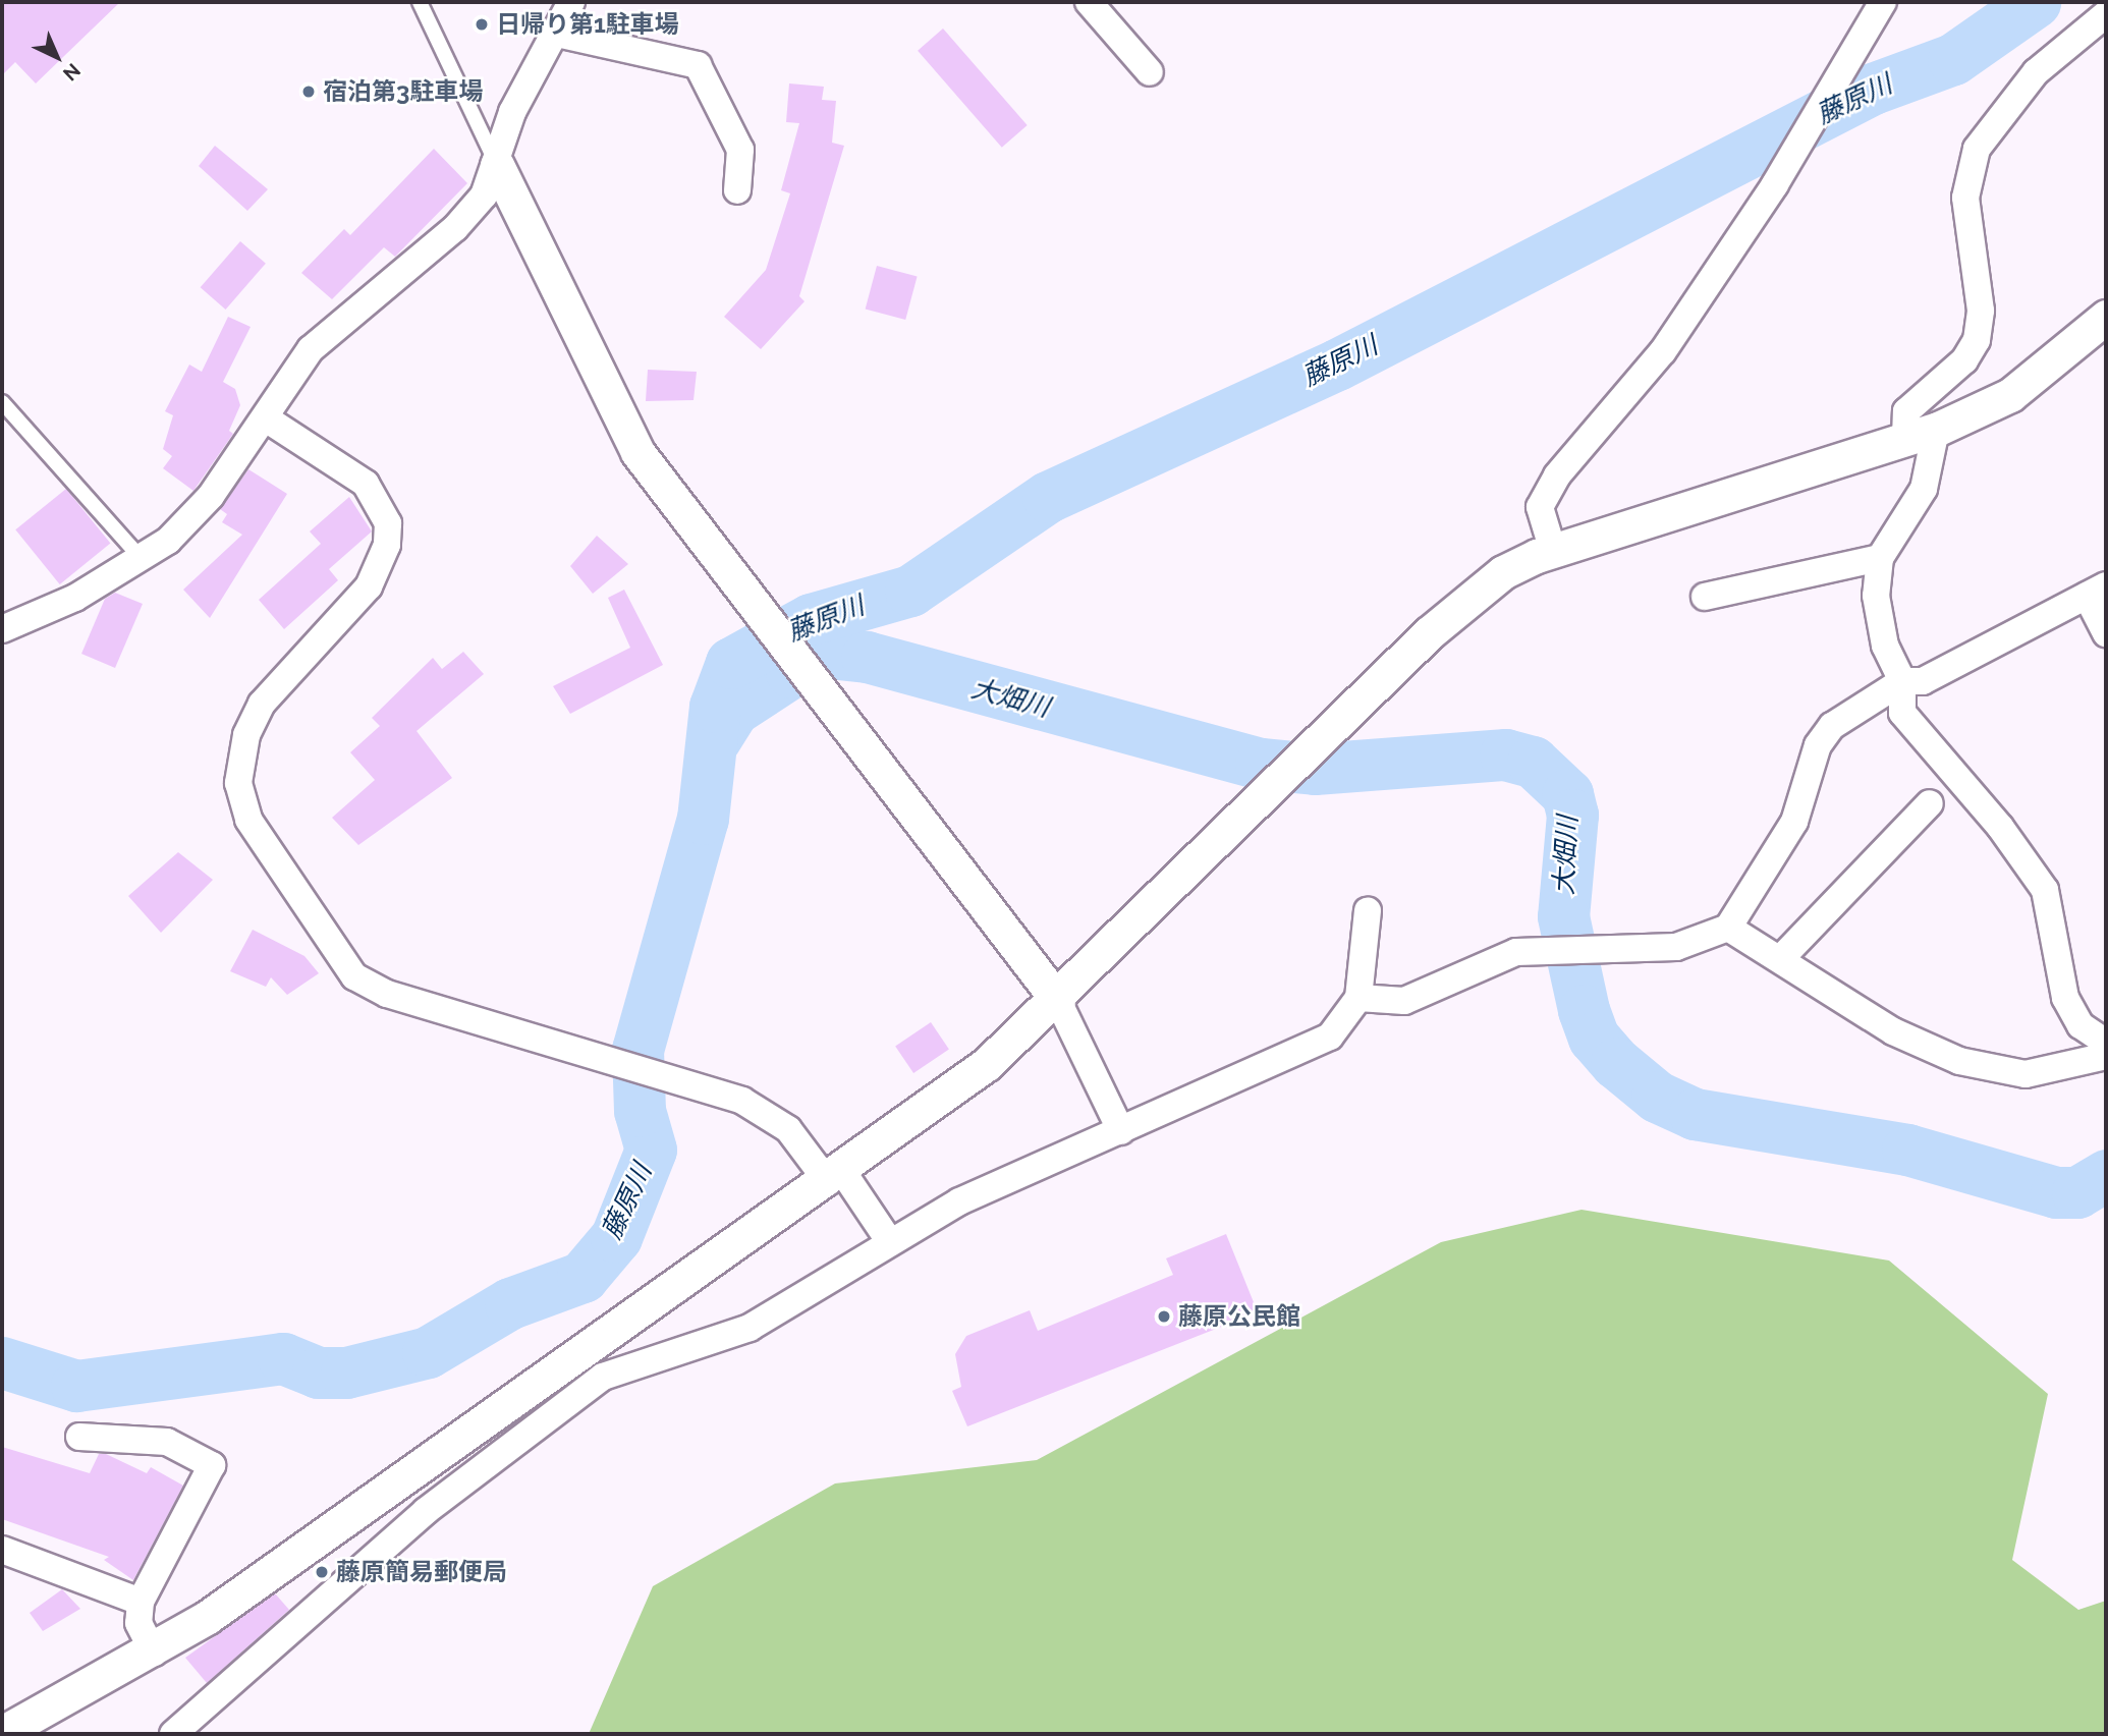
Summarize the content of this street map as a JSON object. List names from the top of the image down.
{
  "water": ["藤原川", "大畑川"],
  "places": [
    "日帰り第1駐車場",
    "宿泊第3駐車場",
    "藤原公民館",
    "藤原簡易郵便局"
  ],
  "north": "bottom right"
}
